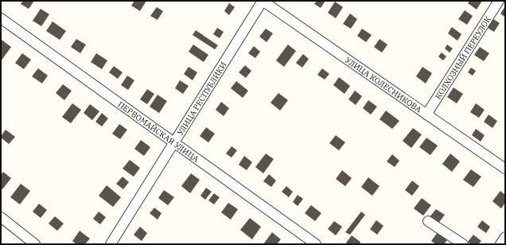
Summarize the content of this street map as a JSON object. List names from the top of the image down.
{
  "streets": {
    "street": [
      "КОЛХОЗНЫЙ ПЕРЕУЛОК",
      "УЛИЦА КОЛЕСНИКОВА",
      "УЛИЦА РЕСПУБЛИКИ",
      "ПЕРВОМАЙСКАЯ УЛИЦА"
    ]
  },
  "crossings": [
    ["КОЛХОЗНЫЙ ПЕРЕУЛОК", "УЛИЦА КОЛЕСНИКОВА"],
    ["УЛИЦА КОЛЕСНИКОВА", "УЛИЦА РЕСПУБЛИКИ"],
    ["УЛИЦА РЕСПУБЛИКИ", "ПЕРВОМАЙСКАЯ УЛИЦА"]
  ]
}
